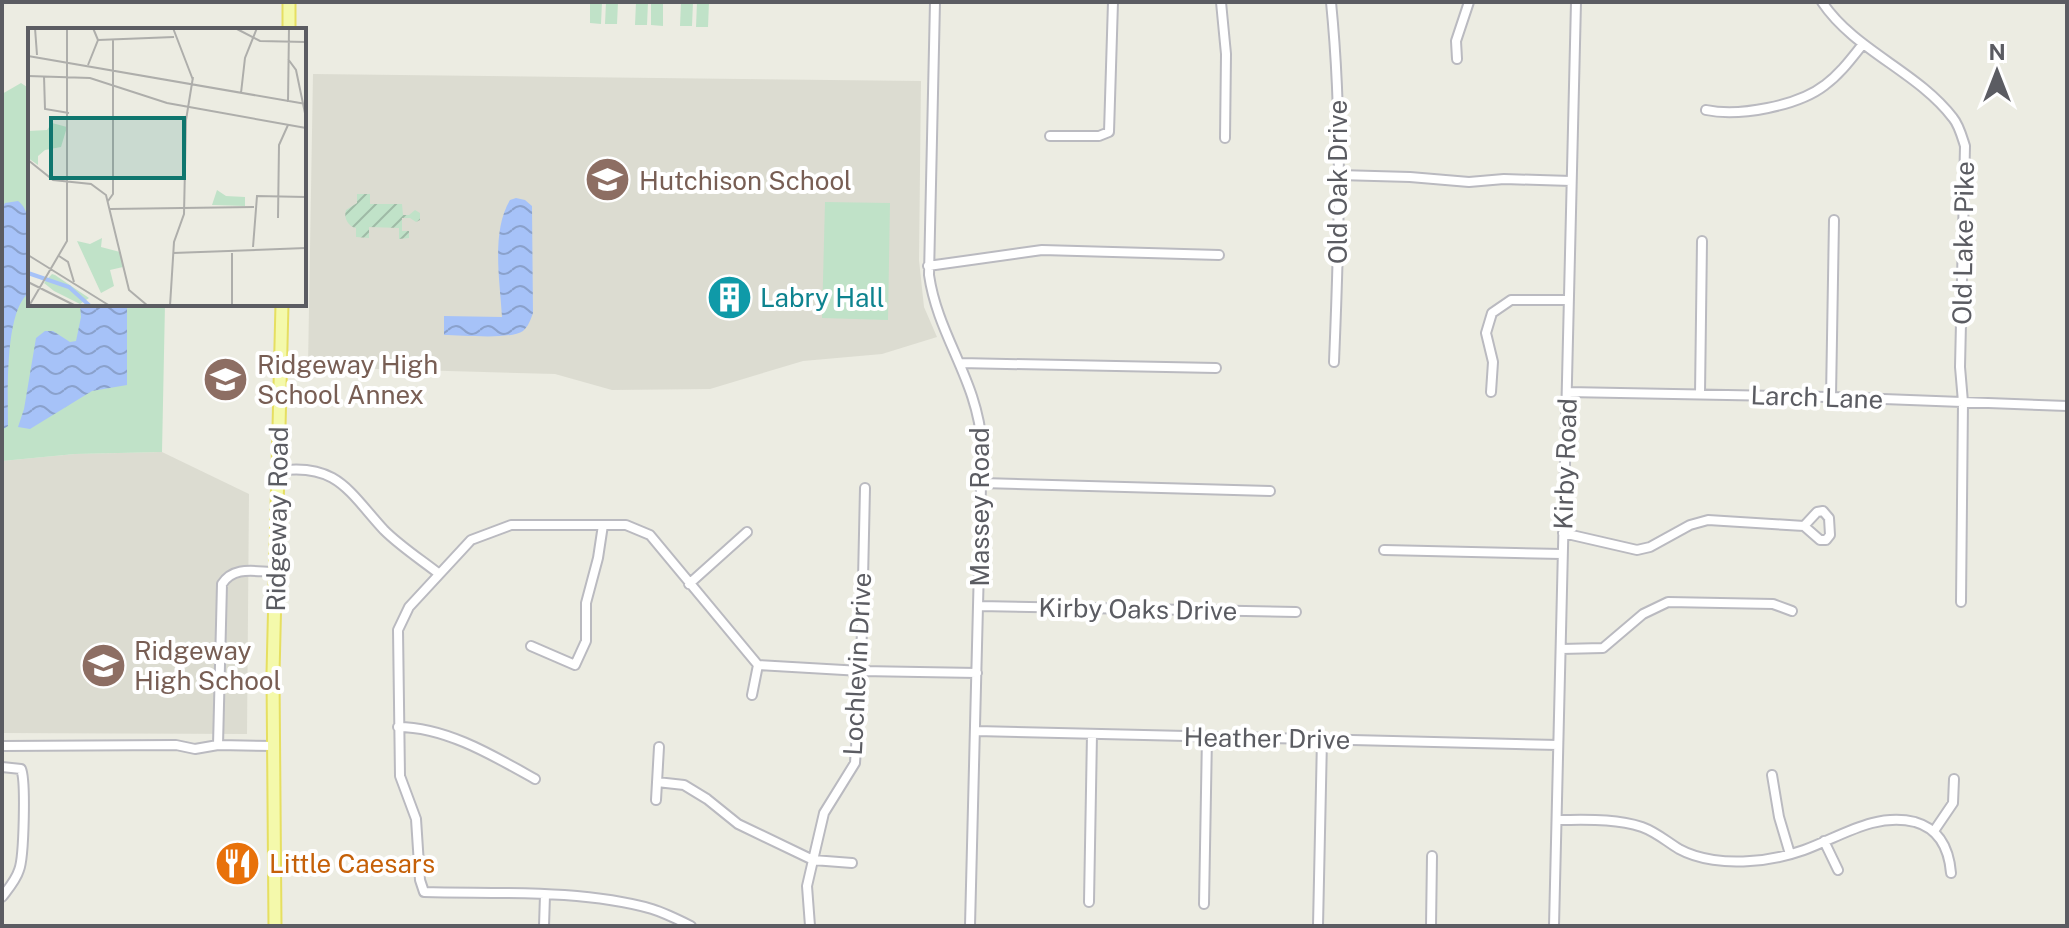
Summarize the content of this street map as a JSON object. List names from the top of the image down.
{
  "streets": {
    "main road": ["Ridgeway Road"],
    "street": [
      "Old Oak Drive",
      "Old Lake Pike",
      "Larch Lane",
      "Kirby Road",
      "Massey Road",
      "Kirby Oaks Drive",
      "Lochlevin Drive",
      "Heather Drive"
    ]
  },
  "crossings": [
    ["Old Lake Pike", "Larch Lane"],
    ["Larch Lane", "Kirby Road"],
    ["Kirby Road", "Heather Drive"],
    ["Massey Road", "Kirby Oaks Drive"],
    ["Massey Road", "Heather Drive"]
  ],
  "places": {
    "school or university": ["Hutchison School", "Ridgeway High School Annex", "Ridgeway High School"],
    "building": ["Labry Hall"],
    "restaurant": ["Little Caesars"]
  },
  "north": "top"
}
